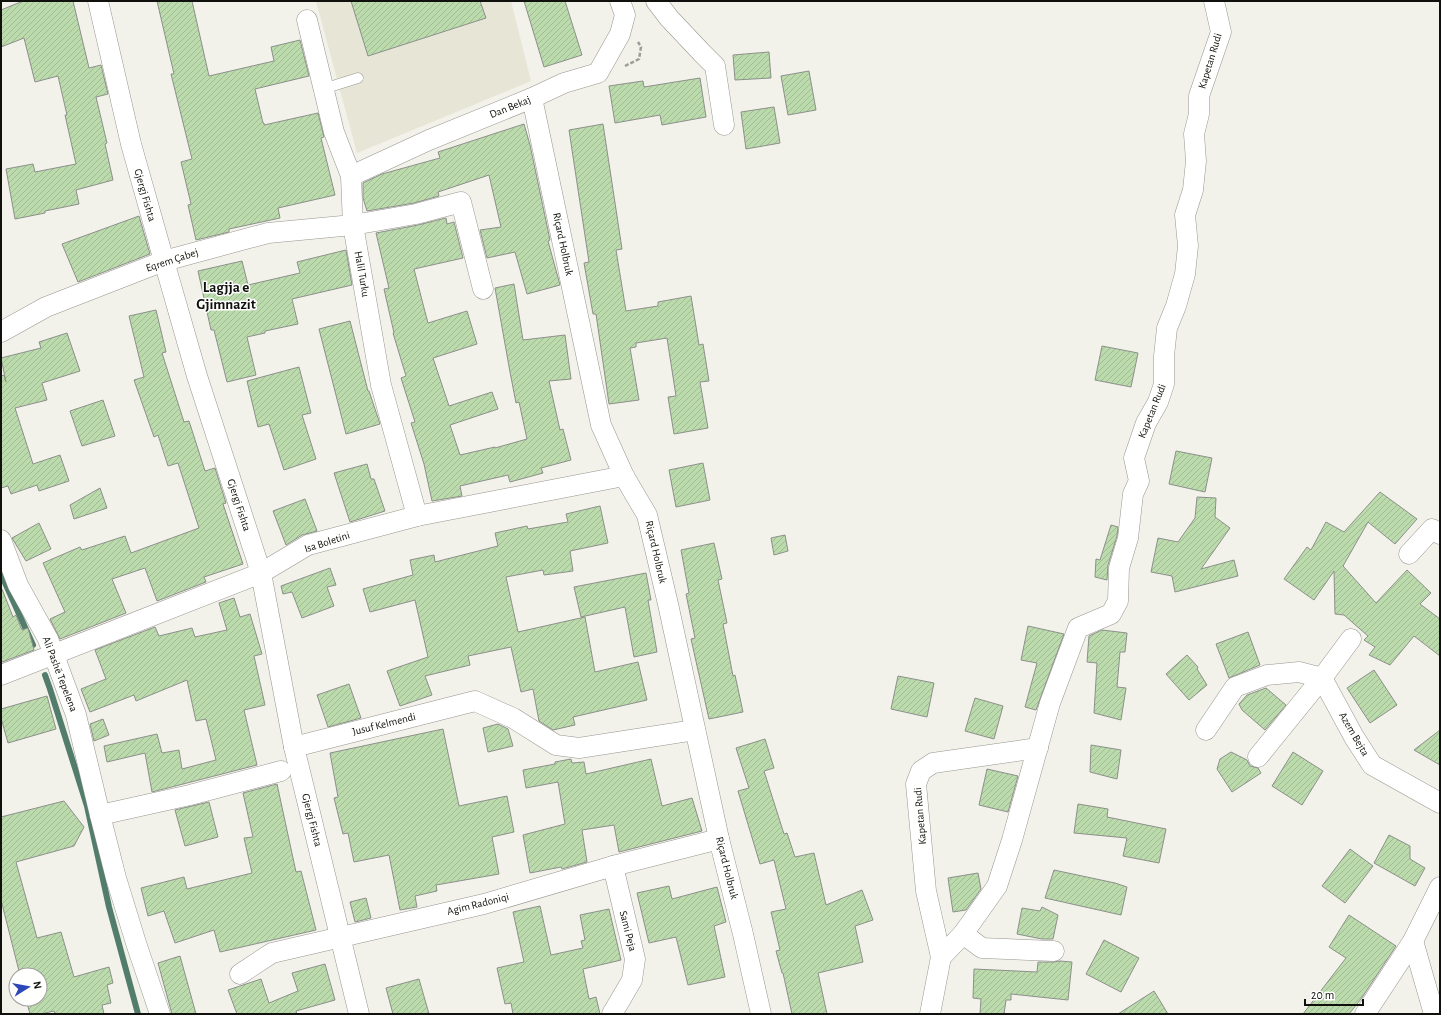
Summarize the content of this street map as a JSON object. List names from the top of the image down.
{
  "streets": {
    "street": [
      "Kapetan Rudi",
      "Dan Bekaj",
      "Gjergj Fishta",
      "Riçard Holbruk",
      "Eqrem Çabej",
      "Halil Turku",
      "Isa Boletini",
      "Ali Pashë Tepelena",
      "Jusuf Kelmendi",
      "Azem Bejta",
      "Agim Radoniqi",
      "Sami Peja"
    ]
  },
  "crossings": [
    ["Dan Bekaj", "Riçard Holbruk"],
    ["Dan Bekaj", "Halil Turku"],
    ["Gjergj Fishta", "Eqrem Çabej"],
    ["Gjergj Fishta", "Isa Boletini"],
    ["Gjergj Fishta", "Jusuf Kelmendi"],
    ["Gjergj Fishta", "Agim Radoniqi"],
    ["Riçard Holbruk", "Isa Boletini"],
    ["Riçard Holbruk", "Jusuf Kelmendi"],
    ["Riçard Holbruk", "Agim Radoniqi"],
    ["Eqrem Çabej", "Halil Turku"],
    ["Halil Turku", "Isa Boletini"],
    ["Isa Boletini", "Ali Pashë Tepelena"],
    ["Agim Radoniqi", "Sami Peja"]
  ],
  "districts": ["Lagjja e Gjimnazit"],
  "scale_bar": "20 m",
  "north": "right"
}
